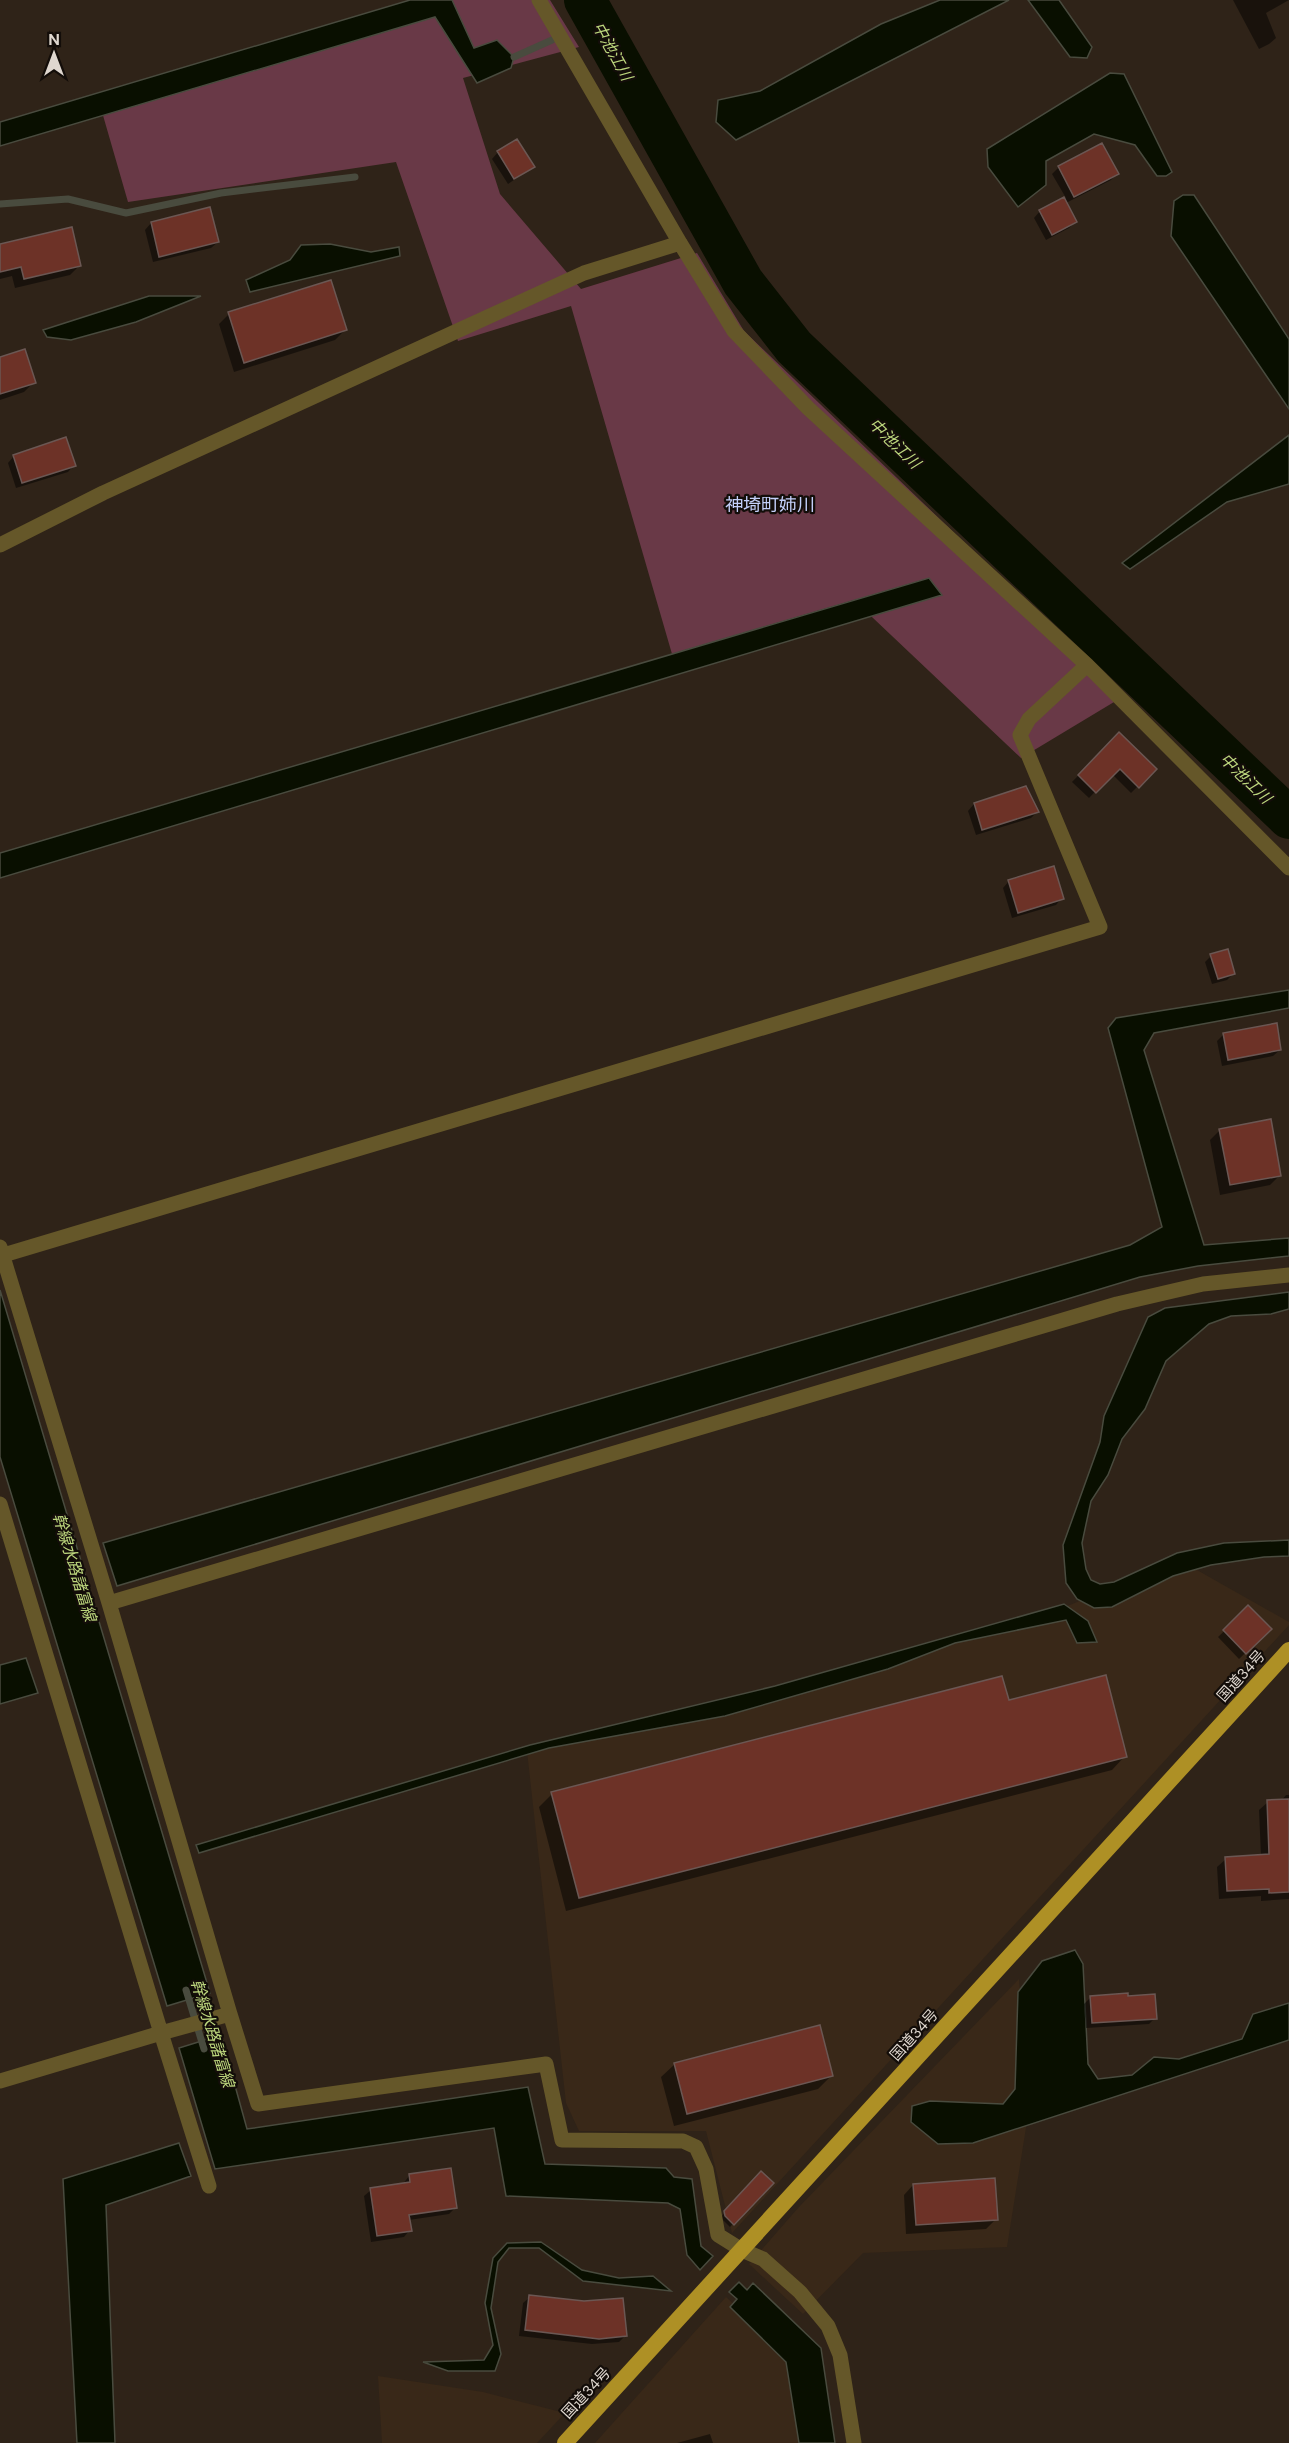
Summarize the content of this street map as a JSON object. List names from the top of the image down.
{
  "streets": {
    "highway": ["国道34号"]
  },
  "districts": ["神埼町姉川"],
  "water": ["中池江川", "幹線水路諸富線"],
  "north": "top"
}
